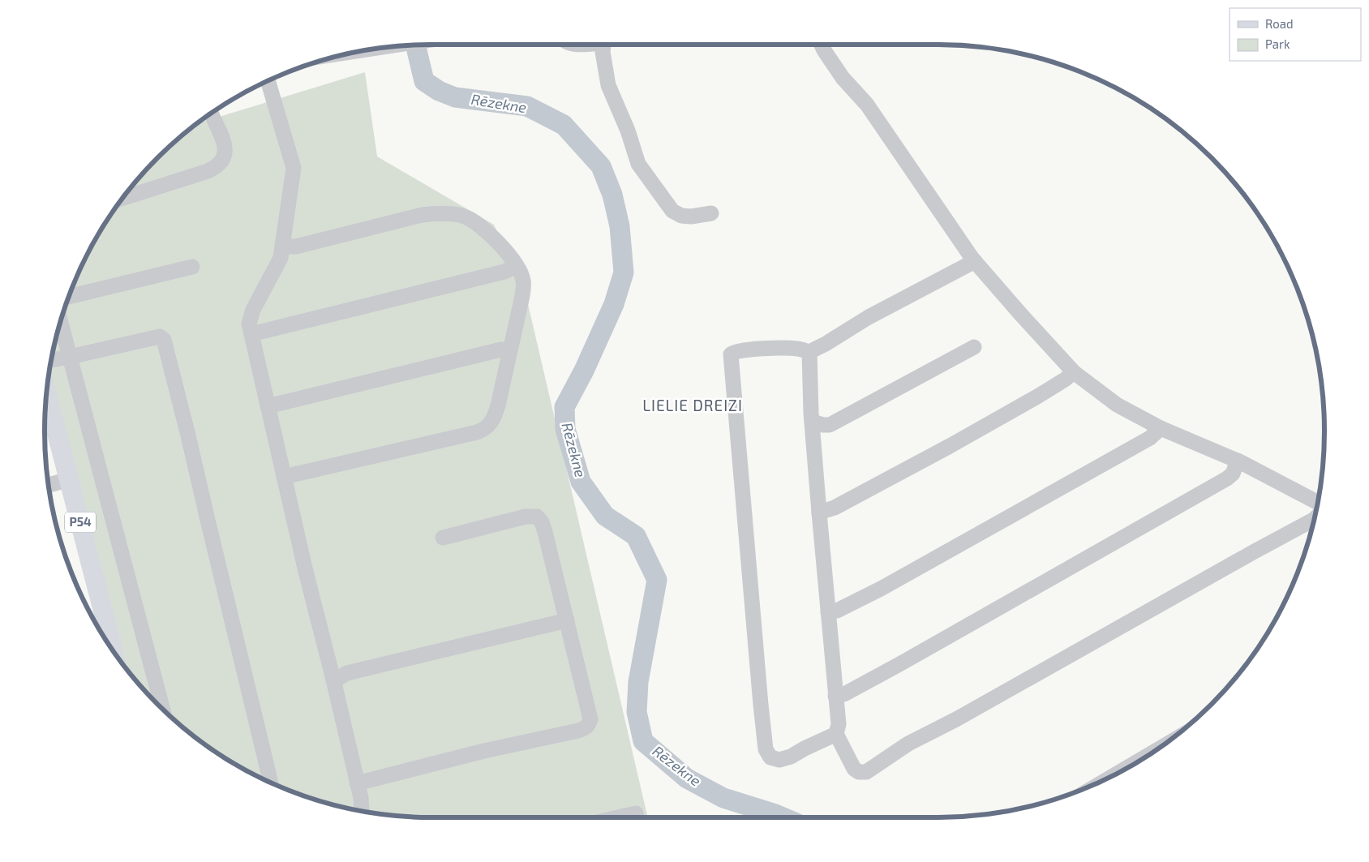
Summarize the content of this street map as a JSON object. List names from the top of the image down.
{
  "streets": {
    "main road": ["P54"]
  },
  "districts": ["LIELIE DREIZI"],
  "water": ["Rēzekne"],
  "legend": ["Road", "Park"]
}
